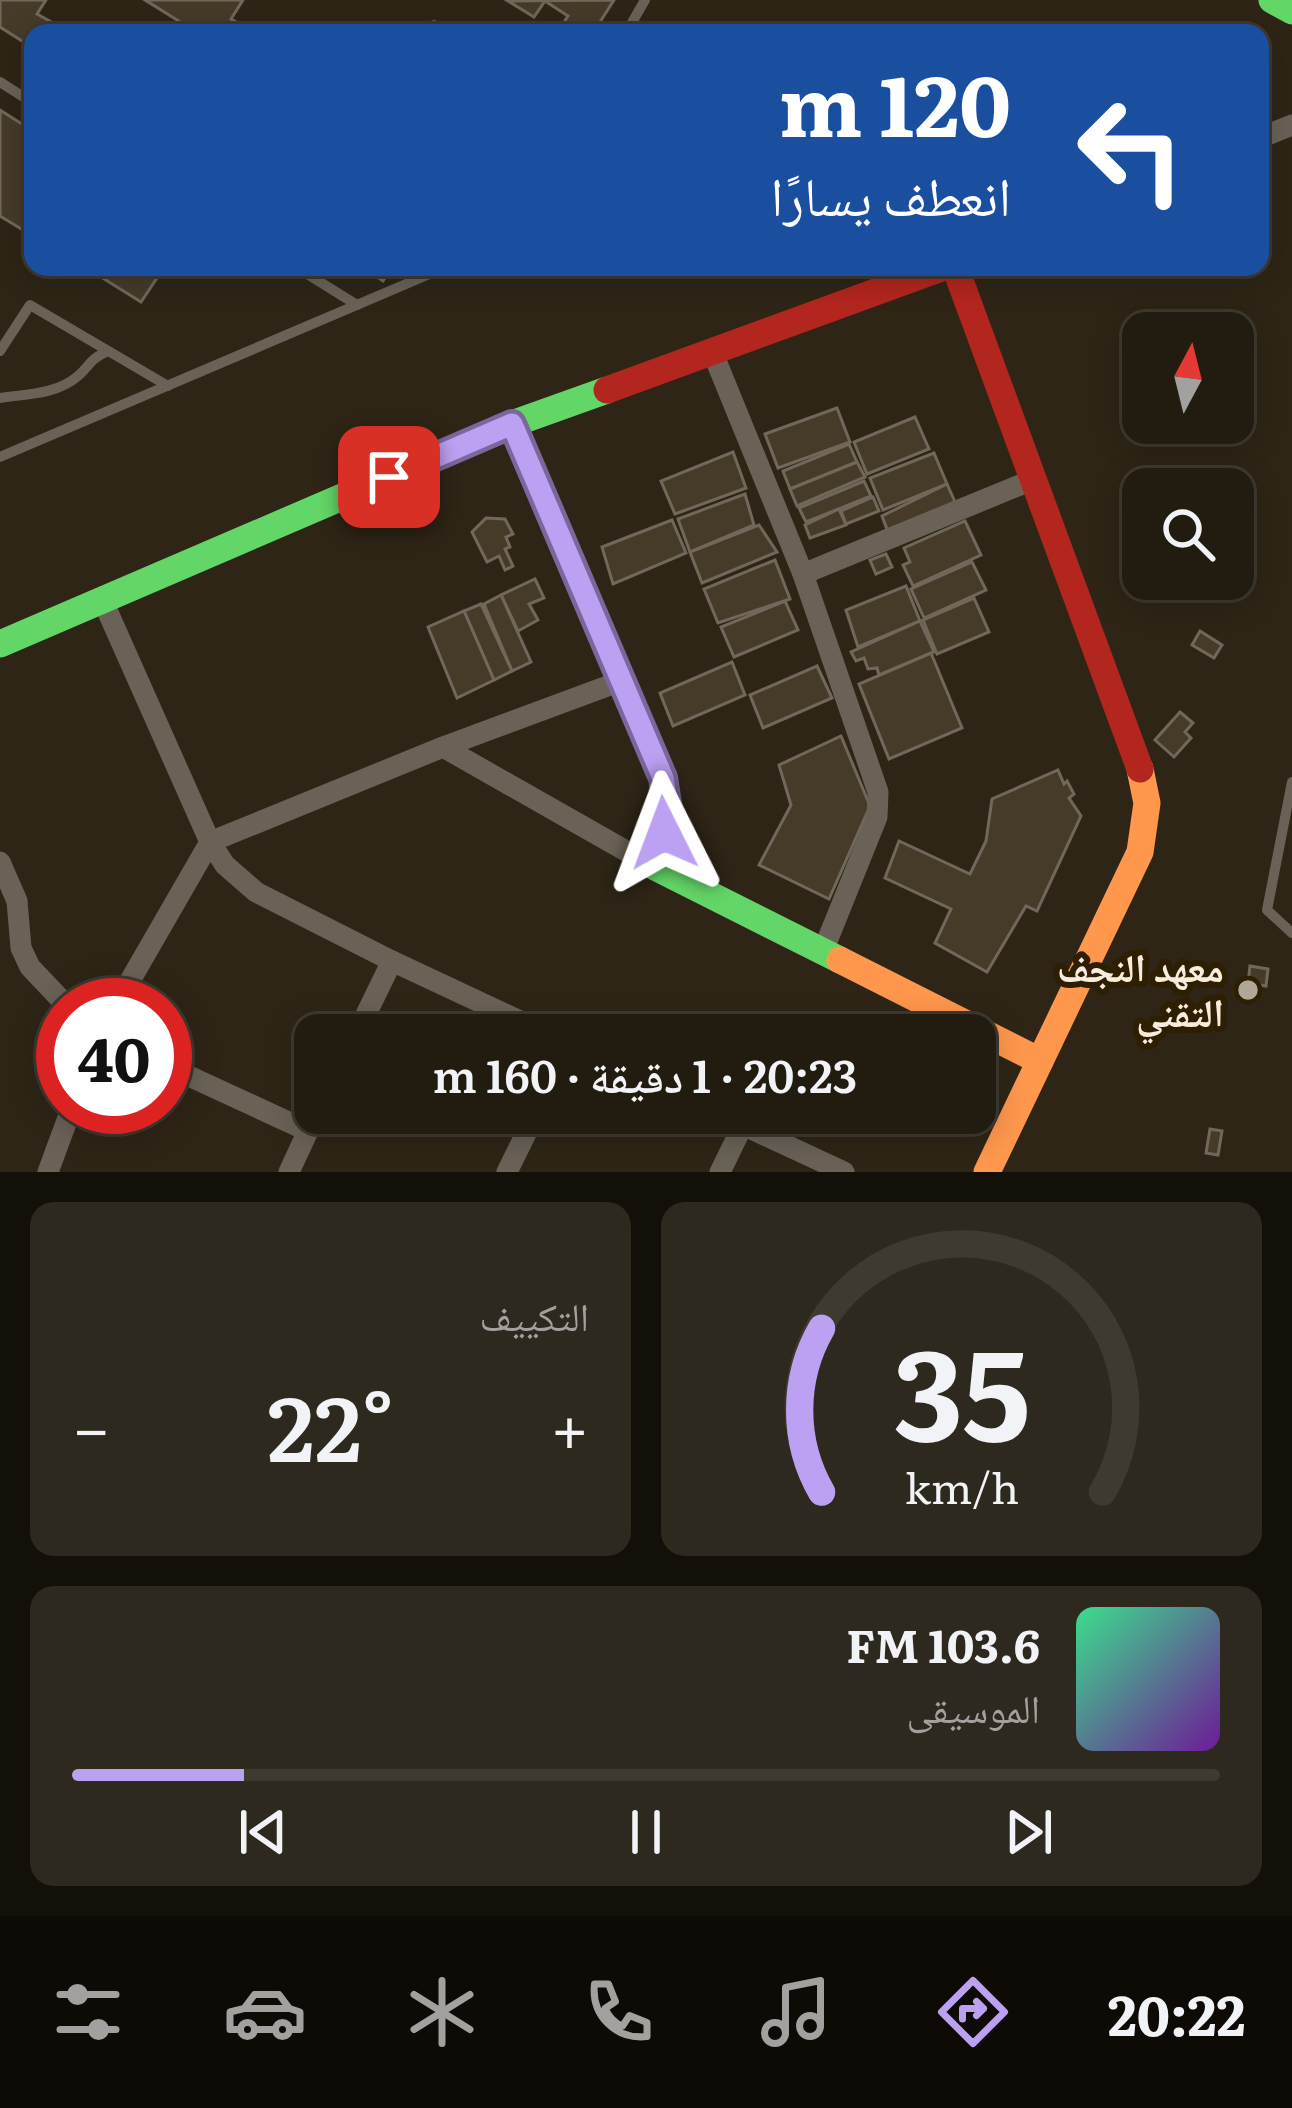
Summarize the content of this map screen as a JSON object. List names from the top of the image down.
{
  "places": ["معهد النجف التقني"],
  "north": "top",
  "page": {
    "turn": ["120 m", "انعطف يسارًا"],
    "limit": "40",
    "trip": "20:23 · 1 دقيقة · 160 m",
    "tile": "التكييف",
    "heat": ["−", "22°", "+"],
    "song": ["103.6 FM", "الموسيقى"],
    "tabs": "20:22",
    "gauge": ["35", "km/h"]
  }
}
